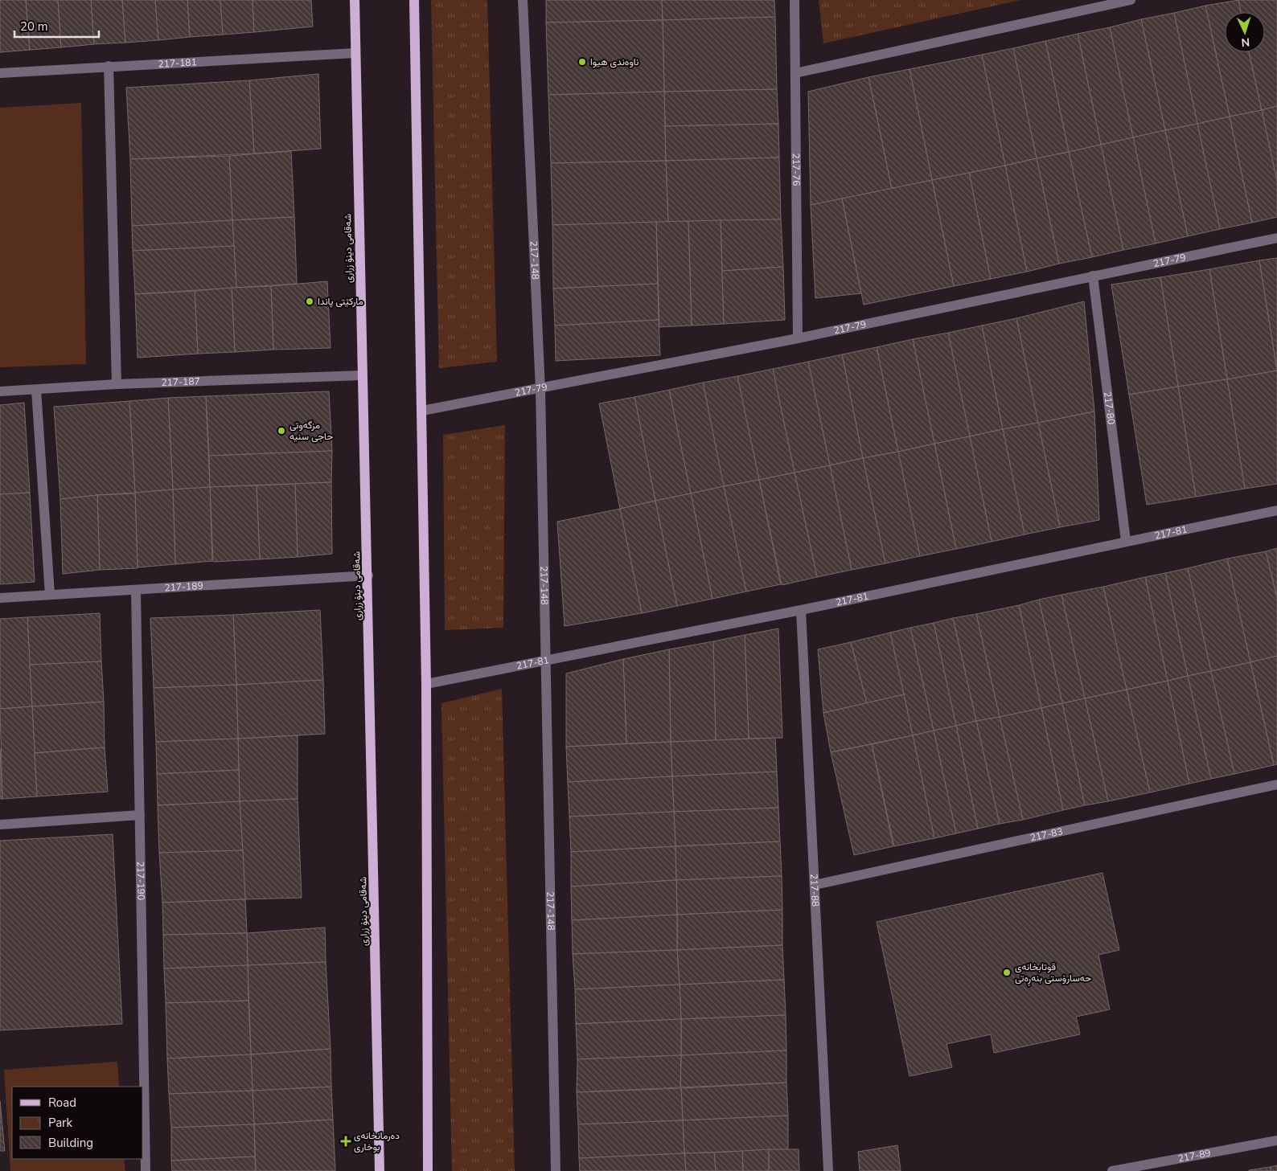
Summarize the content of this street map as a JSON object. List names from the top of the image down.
{
  "streets": {
    "main road": ["شەقامی دینۆ زراری"],
    "street": [
      "217-181",
      "217-76",
      "217-148",
      "217-79",
      "217-187",
      "217-80",
      "217-81",
      "217-189",
      "217-83",
      "217-190",
      "217-88",
      "217-89"
    ]
  },
  "crossings": [
    ["217-181", "شەقامی دینۆ زراری"],
    ["217-76", "217-79"],
    ["شەقامی دینۆ زراری", "217-187"],
    ["شەقامی دینۆ زراری", "217-189"],
    ["217-148", "217-79"],
    ["217-148", "217-81"],
    ["217-79", "217-80"],
    ["217-80", "217-81"],
    ["217-81", "217-88"],
    ["217-189", "217-190"],
    ["217-83", "217-88"]
  ],
  "places": {
    "other": [
      "ناوەندی هیوا",
      "مارکێتی پاندا",
      "مزگەوتی حاجی سنیە",
      "قوتابخانەی حەسارۆستی بنەڕەتی"
    ],
    "health": ["دەرمانخانەی بوخاری"]
  },
  "legend": ["Road", "Park", "Building"],
  "scale_bar": "20 m",
  "north": "bottom"
}
